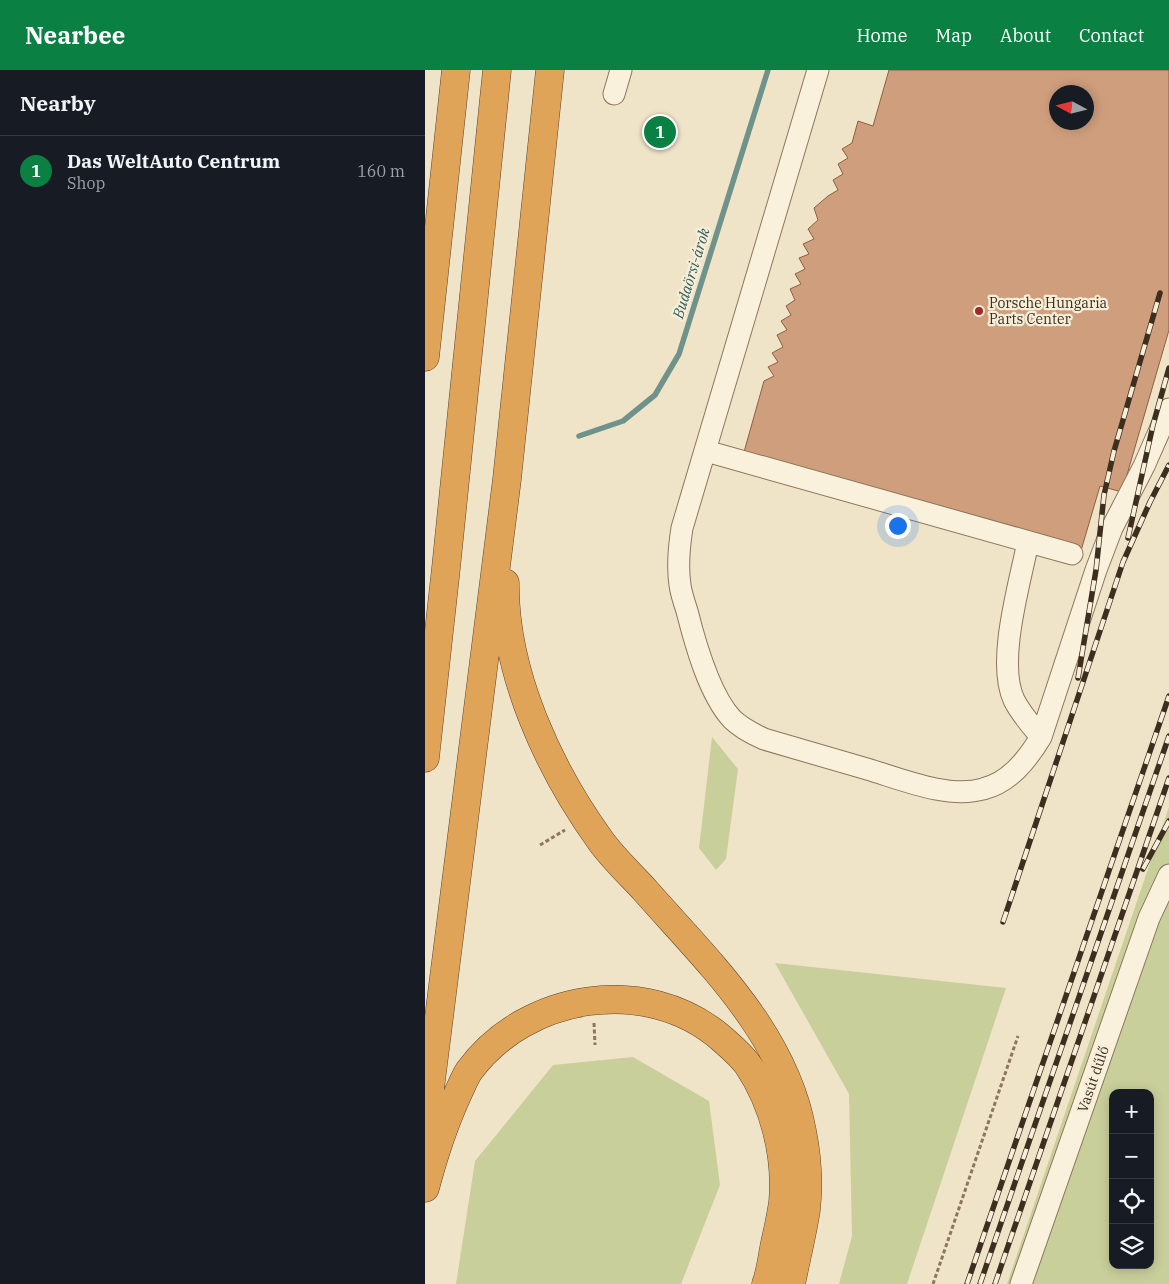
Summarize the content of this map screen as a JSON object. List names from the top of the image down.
{
  "streets": {
    "street": ["Vasút dűlő"]
  },
  "water": ["Budaörsi-árok"],
  "places": ["Porsche Hungaria Parts Center"],
  "north": "left",
  "page": {
    "header": "Nearbee",
    "nav": [
      "Home",
      "Map",
      "About",
      "Contact"
    ],
    "heading": "Nearby",
    "pins": "1",
    "list": [
      {
        "mark": "1",
        "name": "Das WeltAuto Centrum",
        "note": "Shop",
        "value": "160 m"
      }
    ],
    "map_buttons": ["+", "−"]
  }
}
